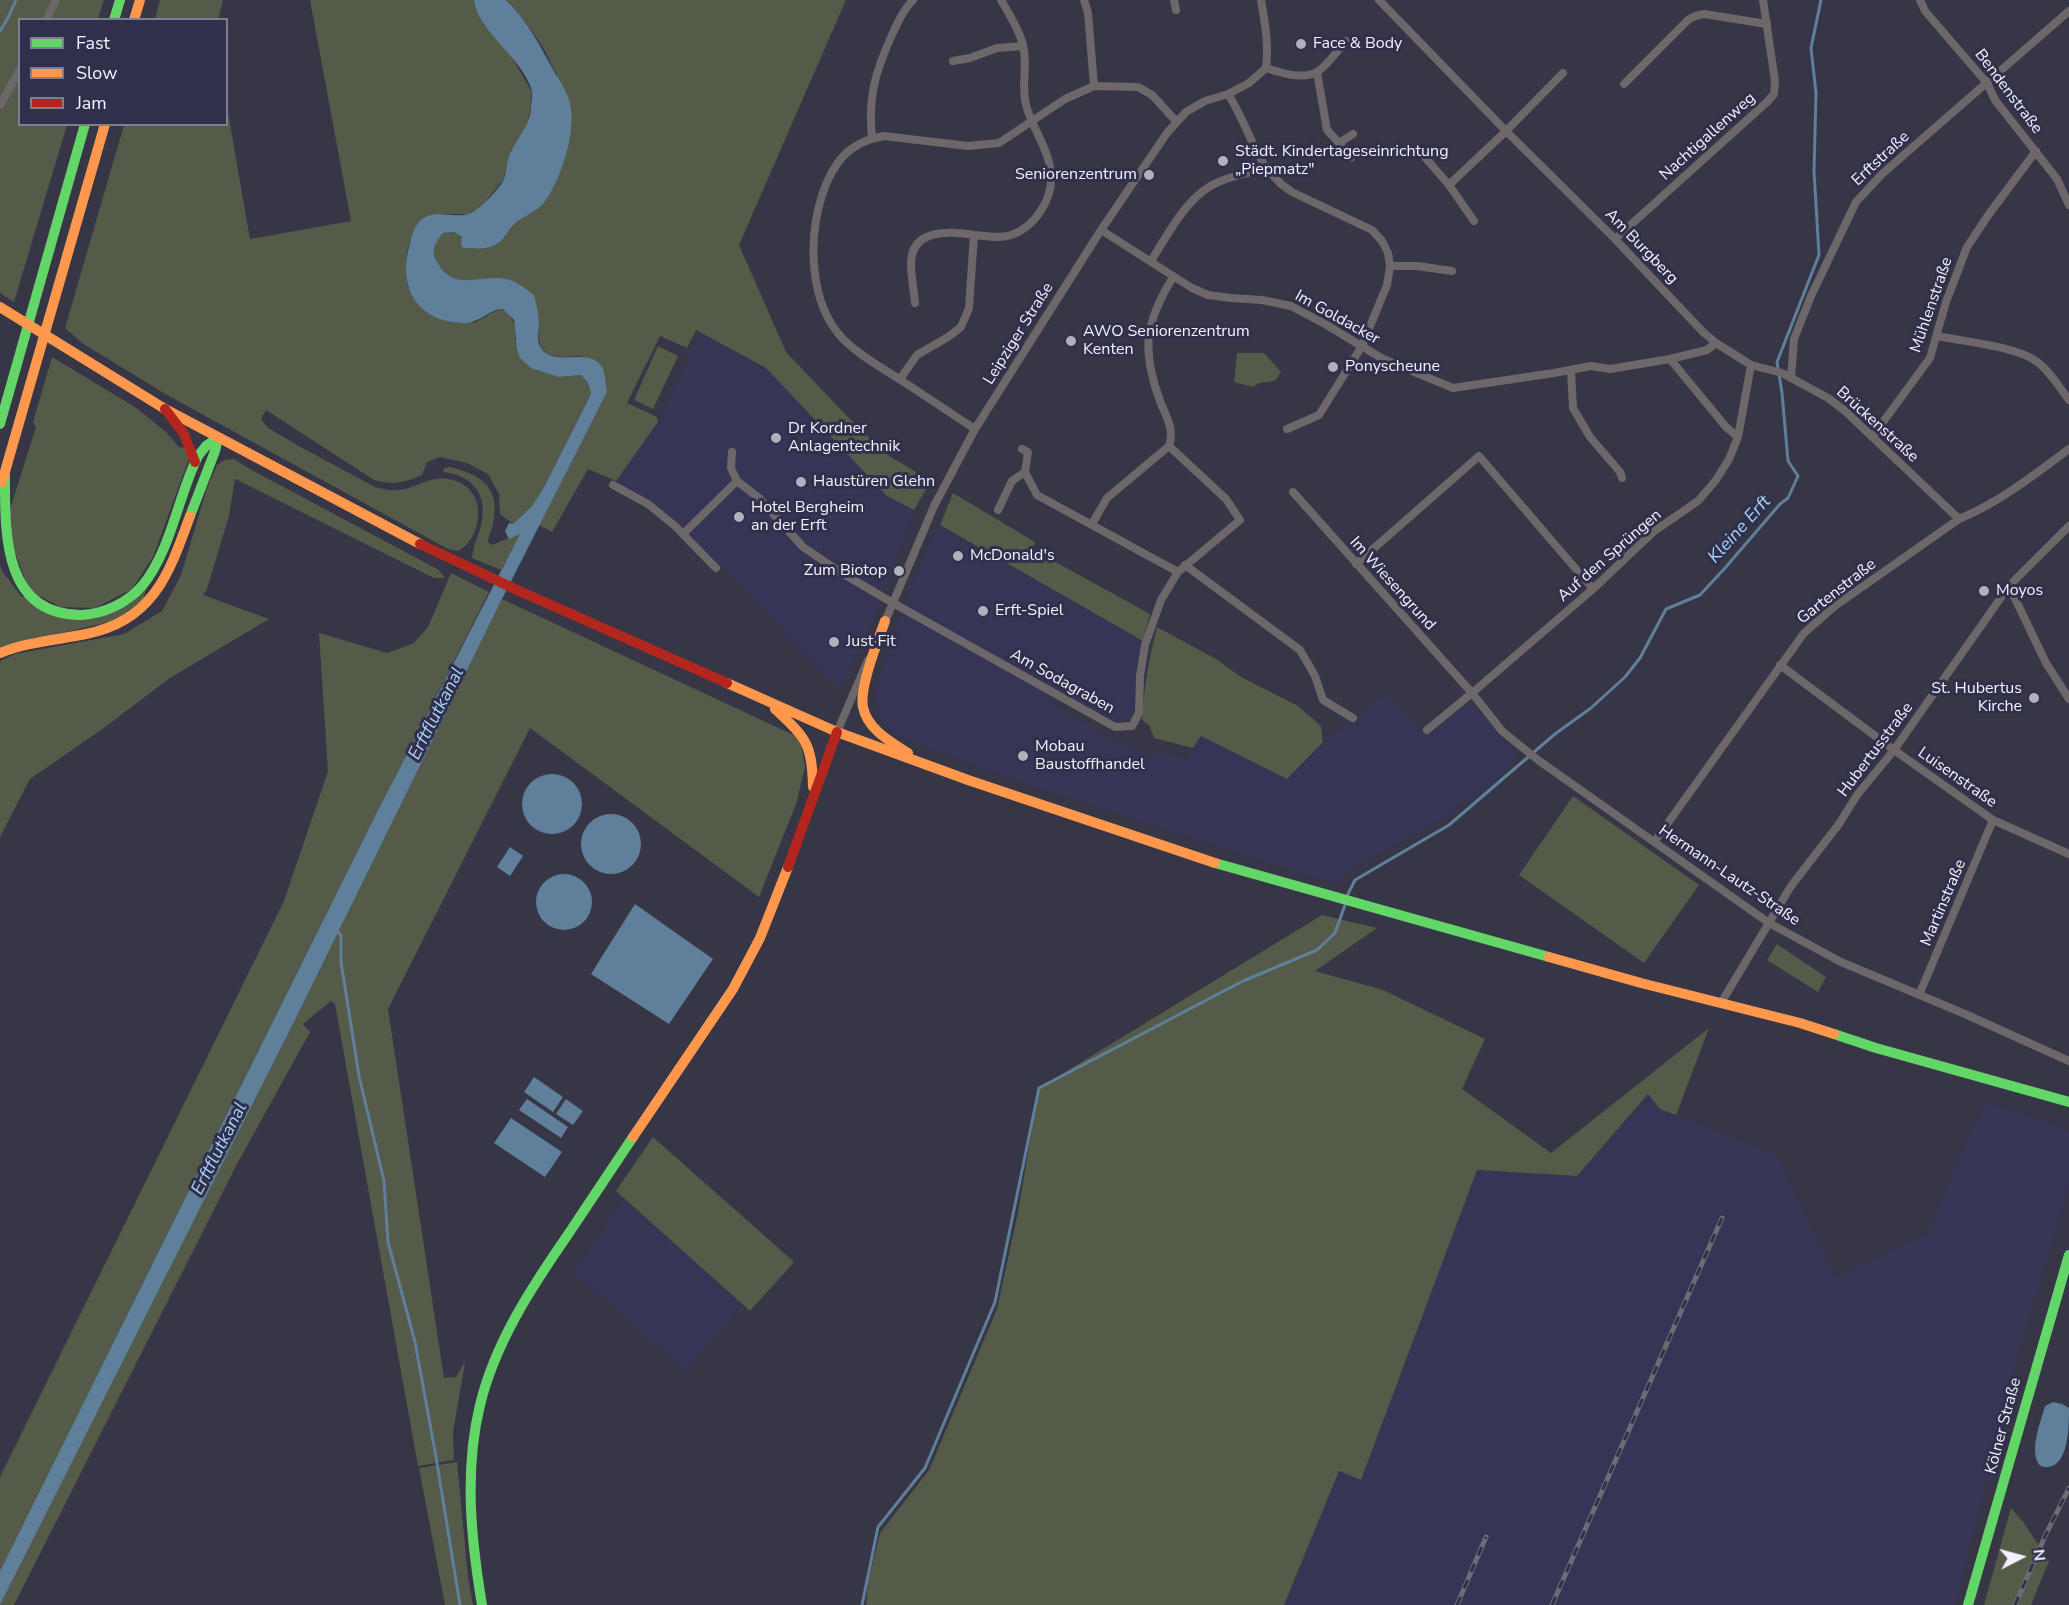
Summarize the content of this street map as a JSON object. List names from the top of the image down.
{
  "streets": {
    "main road": ["Kölner Straße"],
    "street": [
      "Bendenstraße",
      "Nachtigallenweg",
      "Erftstraße",
      "Am Burgberg",
      "Mühlenstraße",
      "Im Goldacker",
      "Leipziger Straße",
      "Brückenstraße",
      "Auf den Sprüngen",
      "Im Wiesengrund",
      "Gartenstraße",
      "Am Sodagraben",
      "Hubertusstraße",
      "Luisenstraße",
      "Hermann-Lautz-Straße",
      "Martinstraße"
    ]
  },
  "crossings": [
    ["Bendenstraße", "Erftstraße"],
    ["Bendenstraße", "Mühlenstraße"],
    ["Nachtigallenweg", "Am Burgberg"],
    ["Erftstraße", "Brückenstraße"],
    ["Am Burgberg", "Im Goldacker"],
    ["Am Burgberg", "Brückenstraße"],
    ["Am Burgberg", "Auf den Sprüngen"],
    ["Mühlenstraße", "Brückenstraße"],
    ["Im Goldacker", "Leipziger Straße"],
    ["Leipziger Straße", "Am Sodagraben"],
    ["Brückenstraße", "Gartenstraße"],
    ["Auf den Sprüngen", "Im Wiesengrund"],
    ["Auf den Sprüngen", "Hermann-Lautz-Straße"],
    ["Im Wiesengrund", "Hermann-Lautz-Straße"],
    ["Gartenstraße", "Luisenstraße"],
    ["Gartenstraße", "Hermann-Lautz-Straße"],
    ["Hubertusstraße", "Luisenstraße"],
    ["Hubertusstraße", "Hermann-Lautz-Straße"],
    ["Luisenstraße", "Martinstraße"],
    ["Hermann-Lautz-Straße", "Martinstraße"]
  ],
  "water": ["Kleine Erft", "Erftflutkanal"],
  "places": [
    "Face & Body",
    "Städt. Kindertageseinrichtung „Piepmatz\"",
    "Seniorenzentrum",
    "AWO Seniorenzentrum Kenten",
    "Ponyscheune",
    "Dr Kordner Anlagentechnik",
    "Haustüren Glehn",
    "Hotel Bergheim an der Erft",
    "McDonald's",
    "Zum Biotop",
    "Moyos",
    "Erft-Spiel",
    "Just Fit",
    "St. Hubertus Kirche",
    "Mobau Baustoffhandel"
  ],
  "legend": ["Fast", "Slow", "Jam"],
  "north": "right"
}
